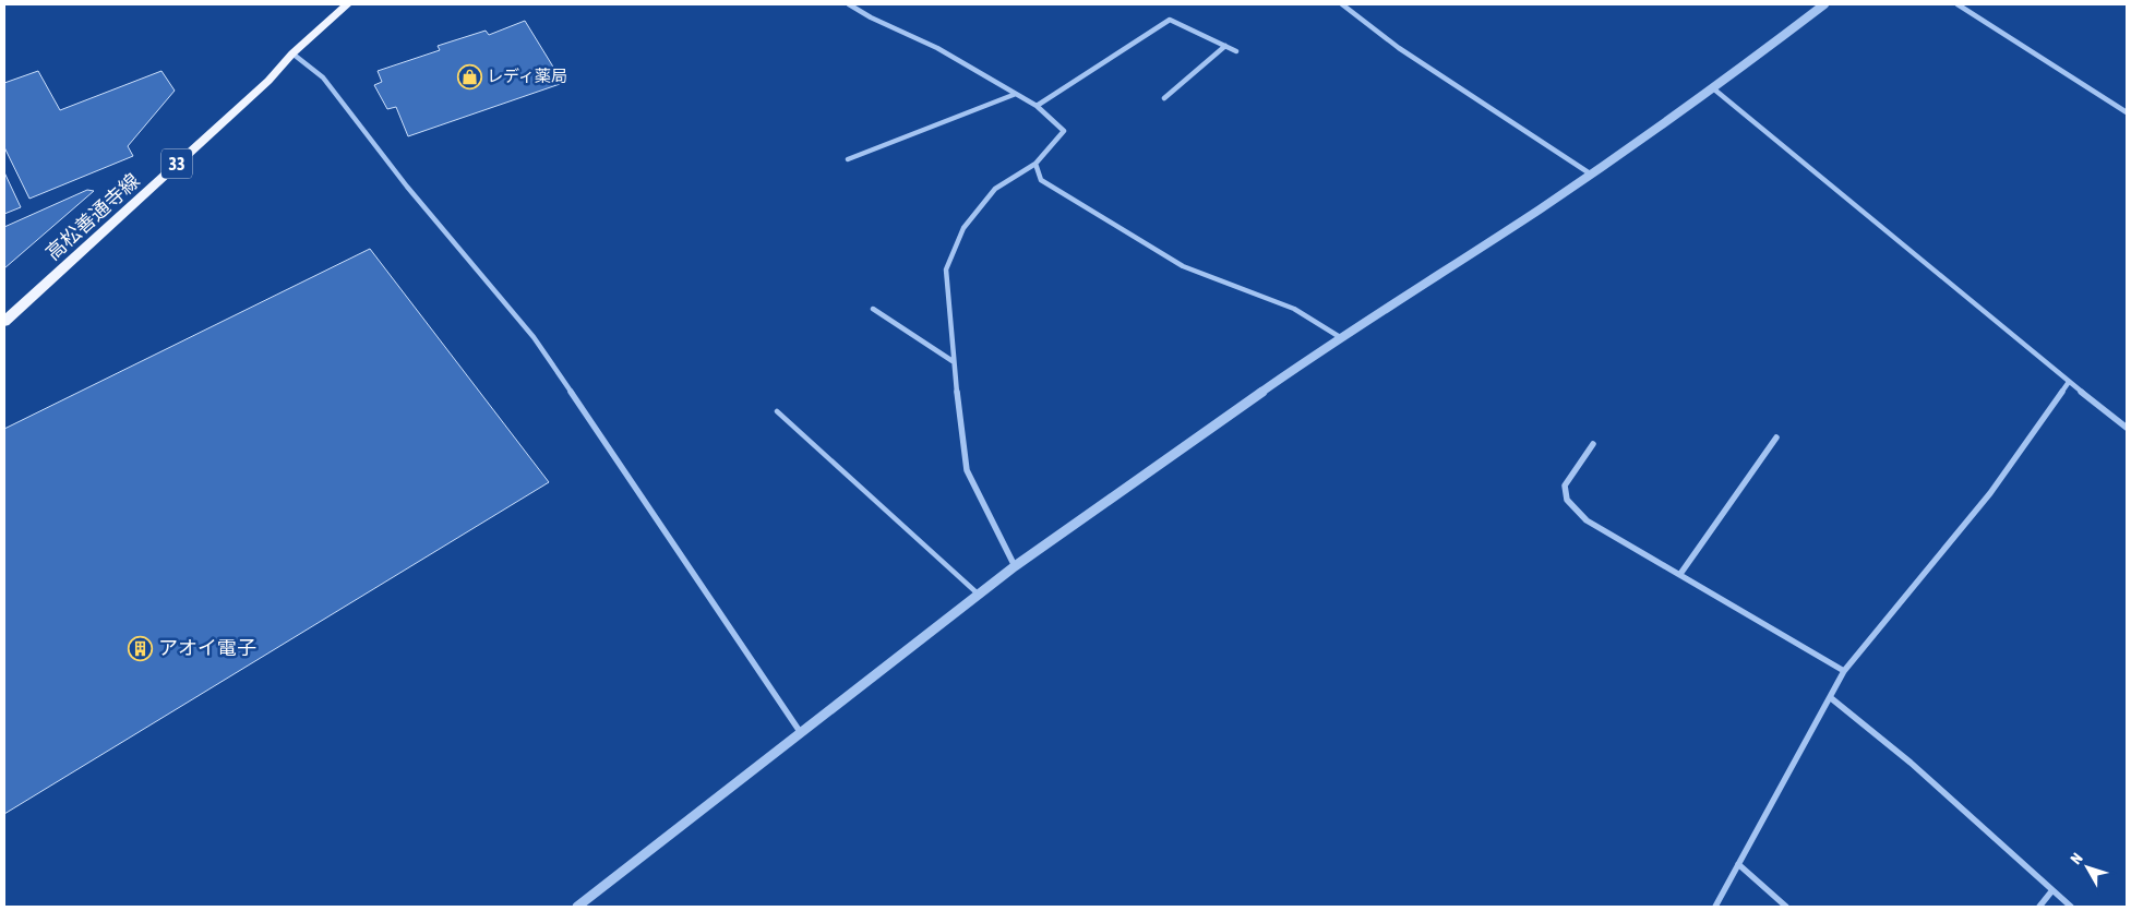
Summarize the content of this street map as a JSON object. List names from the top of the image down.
{
  "streets": {
    "main road": ["33", "高松善通寺線"]
  },
  "places": {
    "shop": ["レディ薬局"],
    "building": ["アオイ電子"]
  },
  "north": "top left"
}
